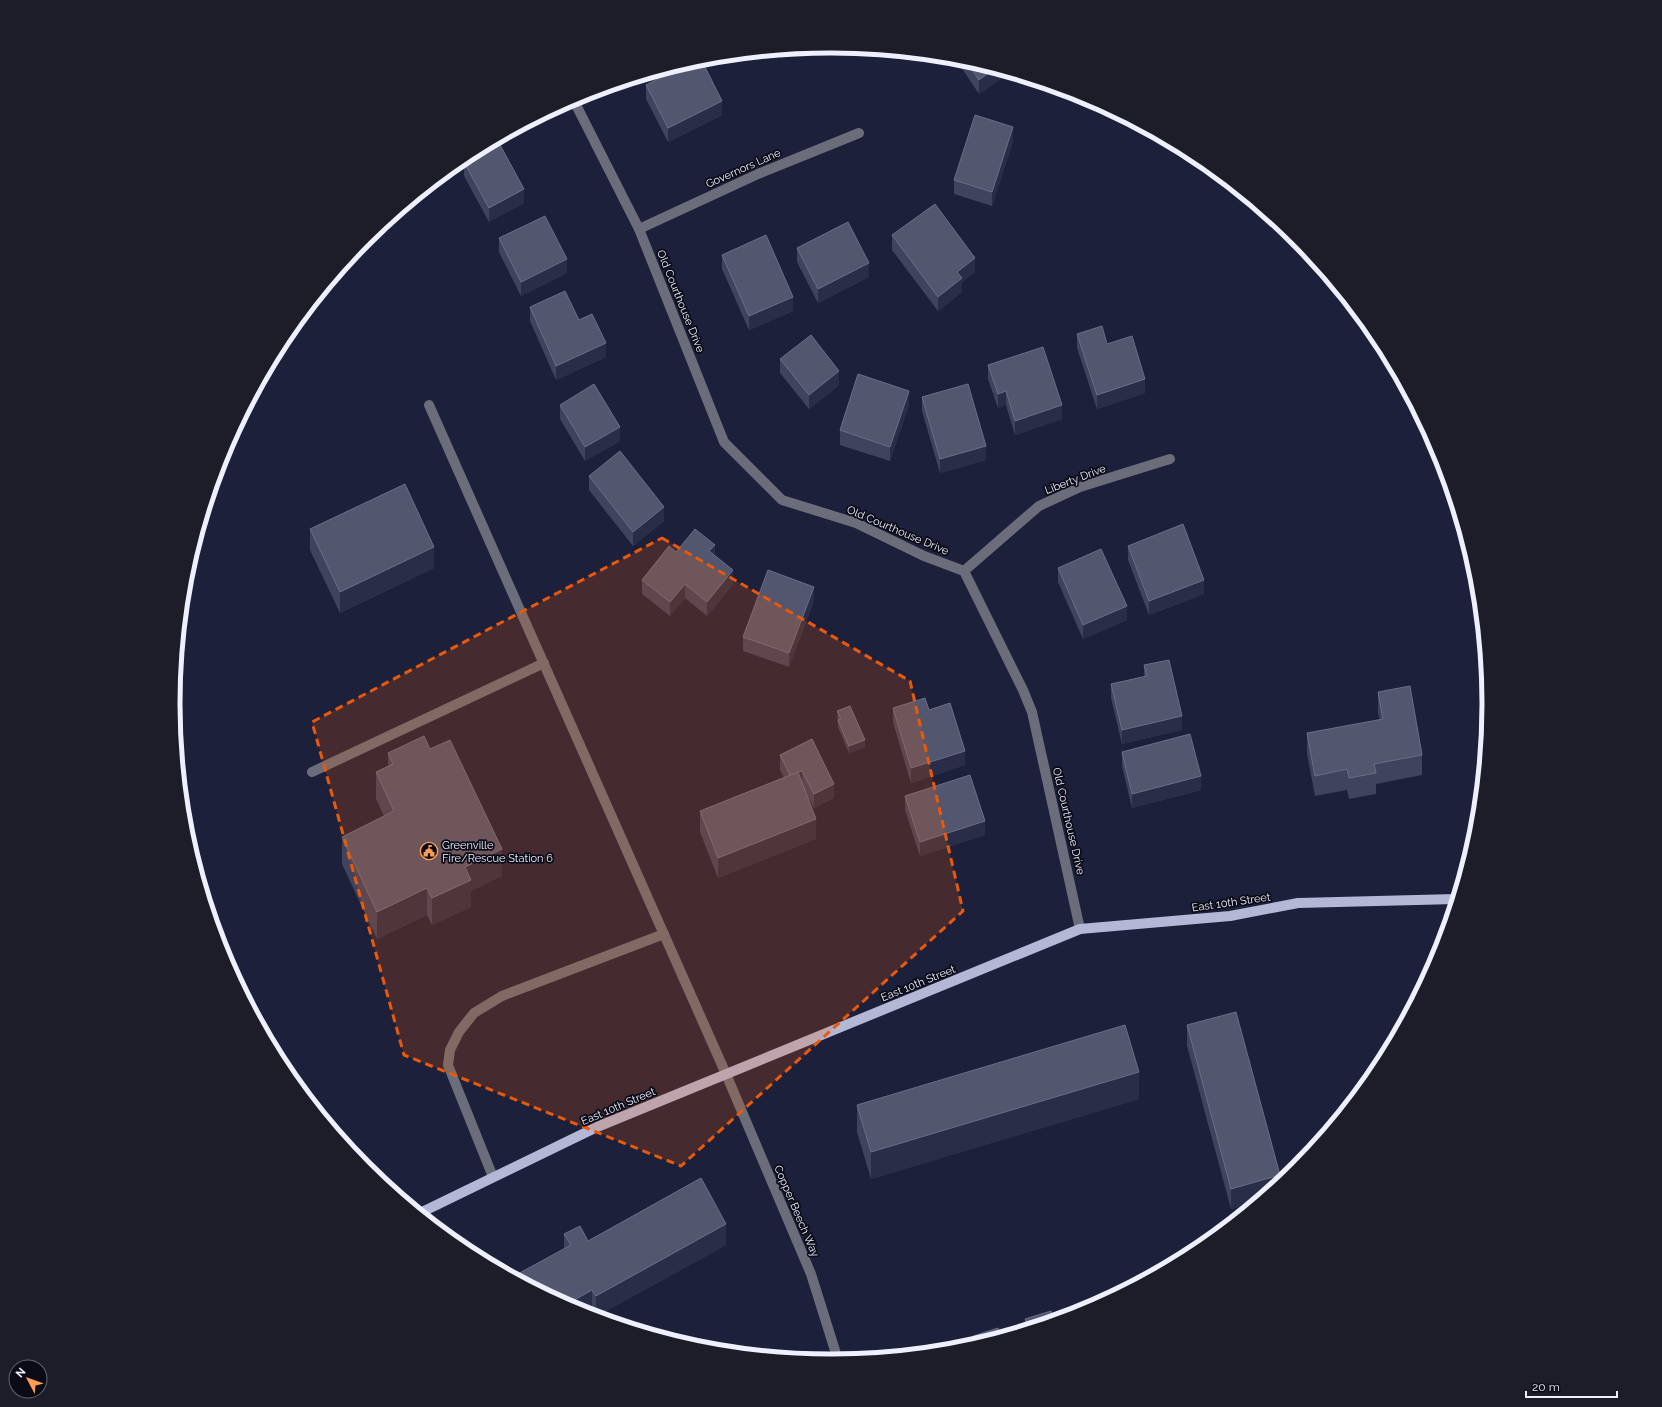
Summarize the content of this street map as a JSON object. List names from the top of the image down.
{
  "streets": {
    "main road": ["East 10th Street"],
    "street": [
      "Governors Lane",
      "Old Courthouse Drive",
      "Liberty Drive",
      "Copper Beech Way"
    ]
  },
  "crossings": [
    ["Governors Lane", "Old Courthouse Drive"],
    ["Old Courthouse Drive", "Liberty Drive"],
    ["Old Courthouse Drive", "East 10th Street"],
    ["East 10th Street", "Copper Beech Way"]
  ],
  "places": {
    "public building": ["Greenville Fire/Rescue Station 6"]
  },
  "scale_bar": "20 m",
  "north": "top left"
}
